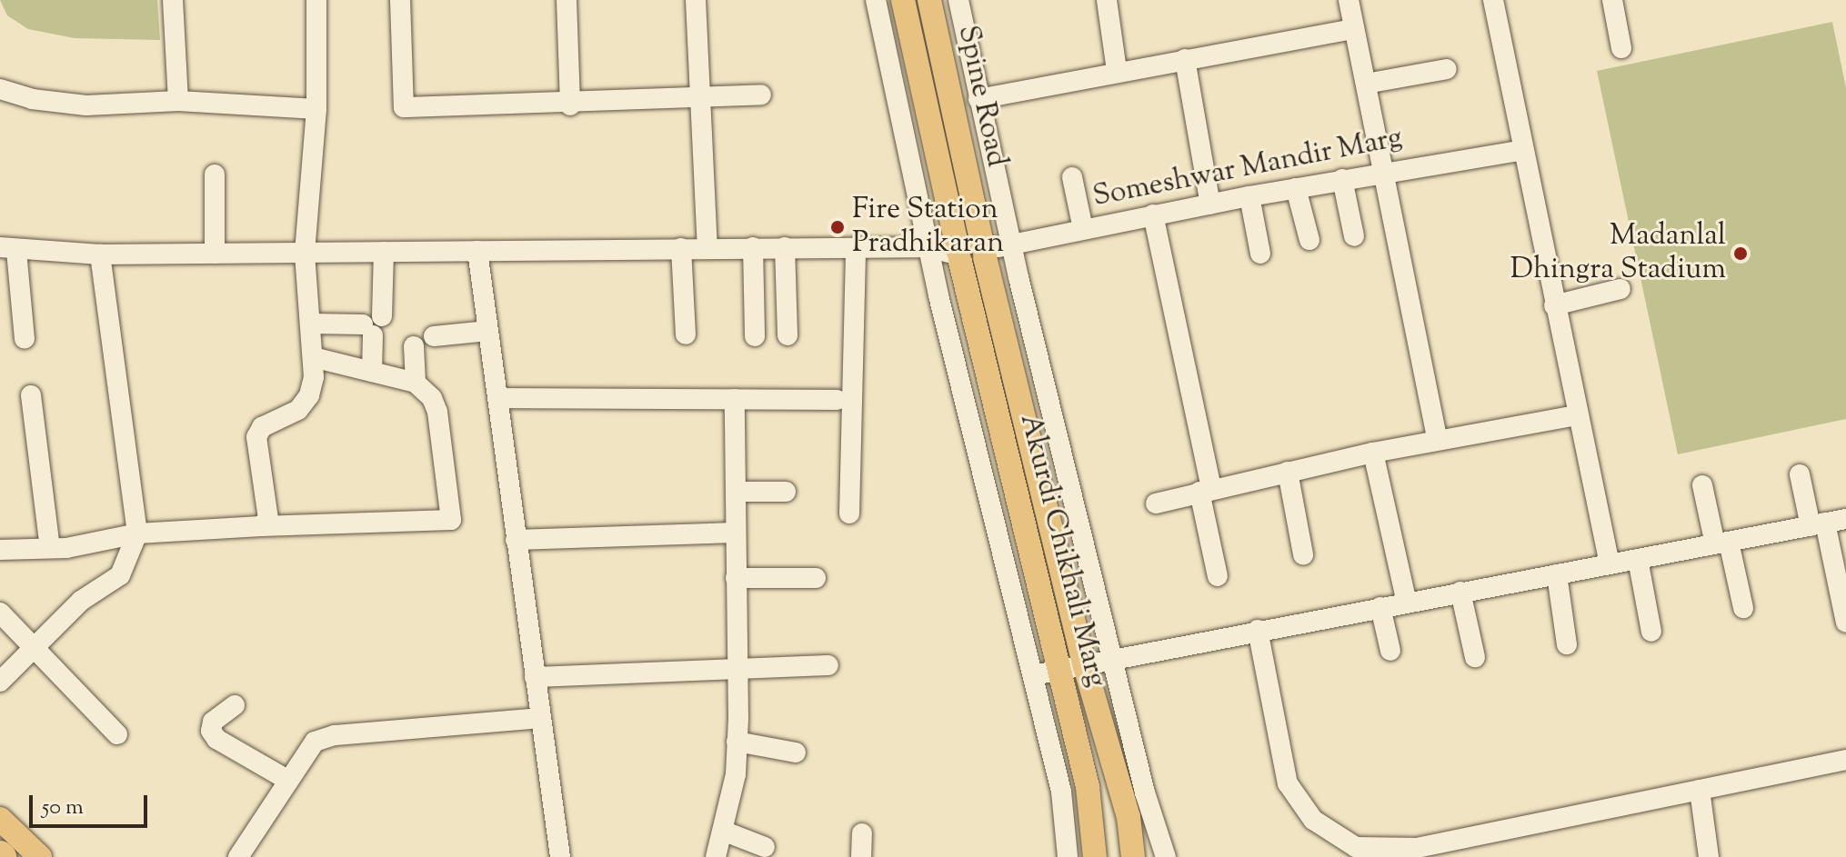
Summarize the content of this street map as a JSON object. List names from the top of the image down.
{
  "streets": {
    "main road": ["Spine Road", "Akurdi Chikhali Marg"],
    "street": ["Someshwar Mandir Marg"]
  },
  "crossings": [
    ["Spine Road", "Someshwar Mandir Marg"],
    ["Spine Road", "Akurdi Chikhali Marg"],
    ["Someshwar Mandir Marg", "Akurdi Chikhali Marg"]
  ],
  "places": ["Fire Station Pradhikaran", "Madanlal Dhingra Stadium"],
  "scale_bar": "50 m"
}
